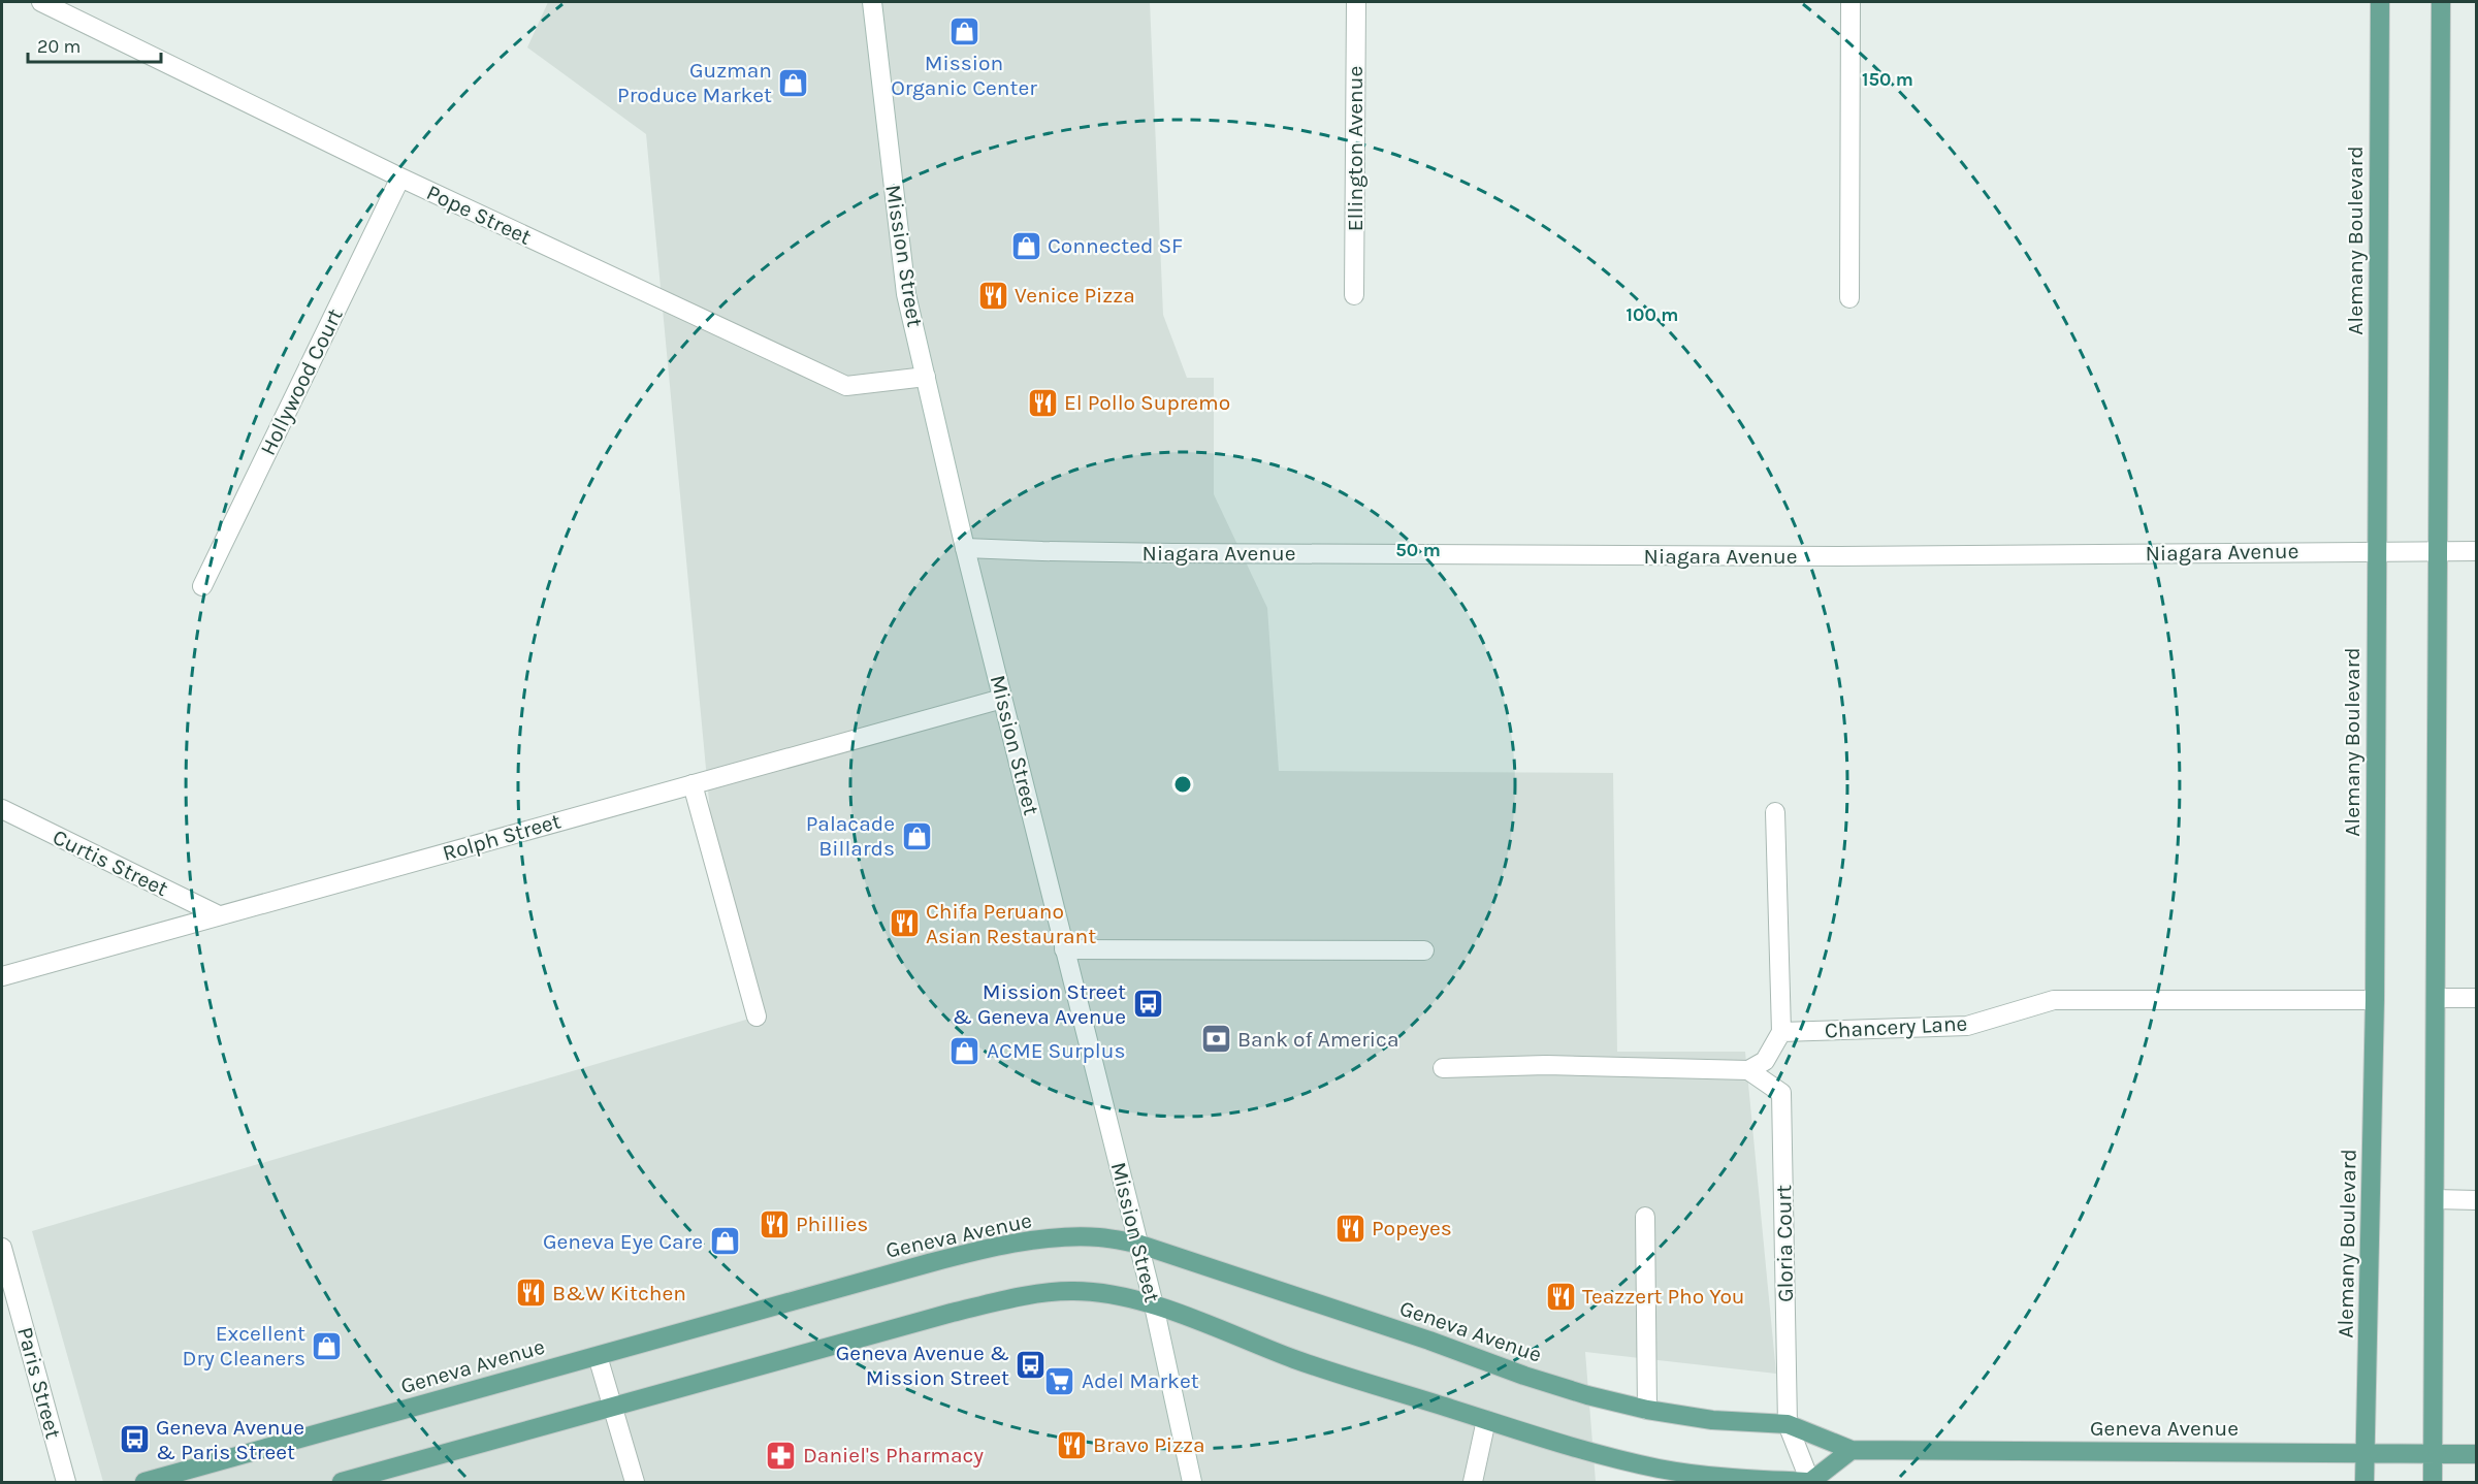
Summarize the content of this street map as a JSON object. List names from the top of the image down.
{
  "streets": {
    "main road": ["Alemany Boulevard", "Geneva Avenue"],
    "street": [
      "Ellington Avenue",
      "Pope Street",
      "Mission Street",
      "Hollywood Court",
      "Niagara Avenue",
      "Rolph Street",
      "Curtis Street",
      "Chancery Lane",
      "Gloria Court",
      "Paris Street"
    ]
  },
  "crossings": [
    ["Pope Street", "Mission Street"],
    ["Pope Street", "Hollywood Court"],
    ["Alemany Boulevard", "Niagara Avenue"],
    ["Alemany Boulevard", "Chancery Lane"],
    ["Alemany Boulevard", "Geneva Avenue"],
    ["Mission Street", "Niagara Avenue"],
    ["Mission Street", "Rolph Street"],
    ["Mission Street", "Geneva Avenue"],
    ["Rolph Street", "Curtis Street"],
    ["Geneva Avenue", "Gloria Court"]
  ],
  "places": {
    "shop": [
      "Mission Organic Center",
      "Guzman Produce Market",
      "Connected SF",
      "Palacade Billards",
      "ACME Surplus",
      "Geneva Eye Care",
      "Excellent Dry Cleaners"
    ],
    "restaurant": [
      "Venice Pizza",
      "El Pollo Supremo",
      "Chifa Peruano Asian Restaurant",
      "Phillies",
      "Popeyes",
      "B&W Kitchen",
      "Teazzert Pho You",
      "Bravo Pizza"
    ],
    "bus stop": ["Mission Street & Geneva Avenue", "Geneva Avenue & Mission Street", "Geneva Avenue & Paris Street"],
    "bank": ["Bank of America"],
    "supermarket": ["Adel Market"],
    "pharmacy": ["Daniel's Pharmacy"]
  },
  "scale_bar": "20 m",
  "rings": ["150 m", "100 m", "50 m"]
}
